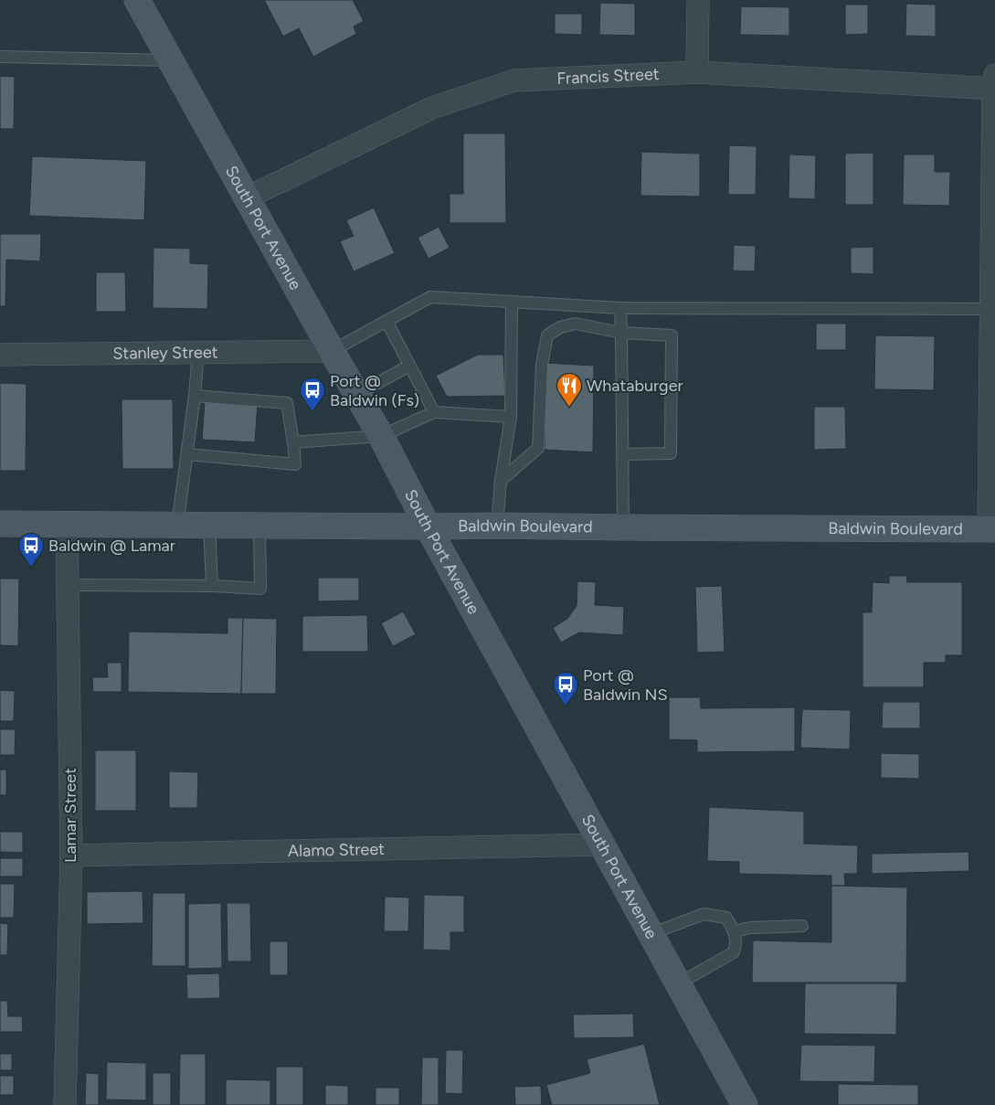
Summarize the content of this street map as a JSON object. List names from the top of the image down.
{
  "streets": {
    "main road": ["South Port Avenue", "Baldwin Boulevard"],
    "street": [
      "Francis Street",
      "Stanley Street",
      "Lamar Street",
      "Alamo Street"
    ]
  },
  "crossings": [
    ["Francis Street", "South Port Avenue"],
    ["South Port Avenue", "Stanley Street"],
    ["South Port Avenue", "Baldwin Boulevard"],
    ["South Port Avenue", "Alamo Street"],
    ["Baldwin Boulevard", "Lamar Street"],
    ["Lamar Street", "Alamo Street"]
  ],
  "places": {
    "restaurant": ["Whataburger"],
    "bus stop": ["Port @ Baldwin (Fs)", "Baldwin @ Lamar", "Port @ Baldwin NS"]
  }
}
